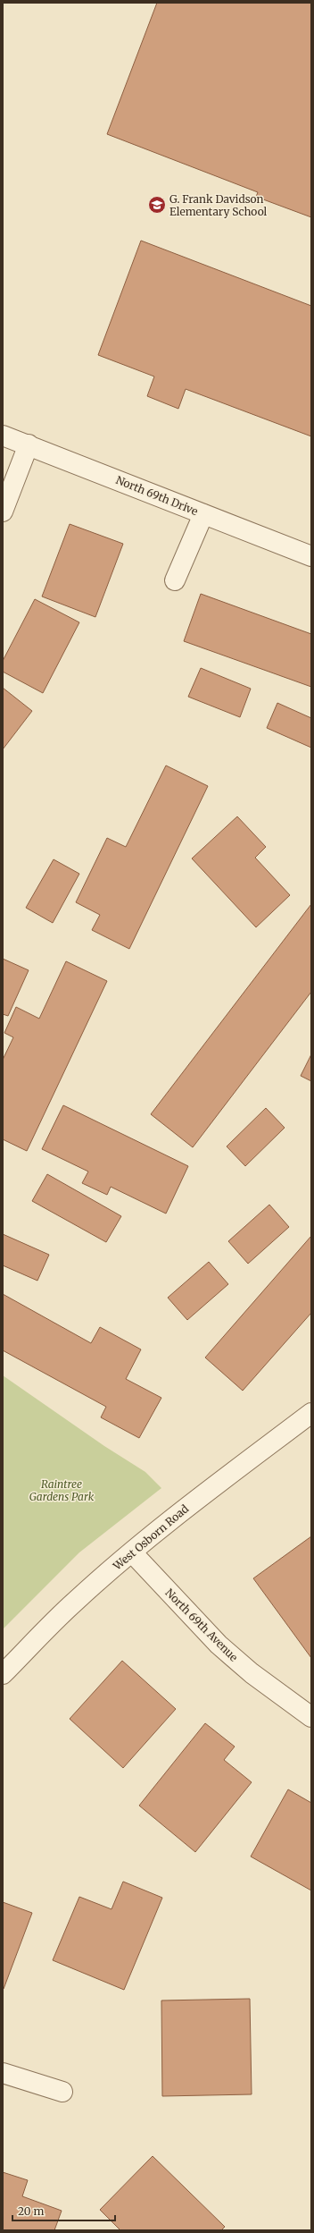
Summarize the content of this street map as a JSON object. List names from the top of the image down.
{
  "streets": {
    "street": ["North 69th Drive", "West Osborn Road", "North 69th Avenue"]
  },
  "crossings": [
    ["West Osborn Road", "North 69th Avenue"]
  ],
  "parks": ["Raintree Gardens Park"],
  "places": {
    "school or university": ["G. Frank Davidson Elementary School"]
  },
  "scale_bar": "20 m"
}
